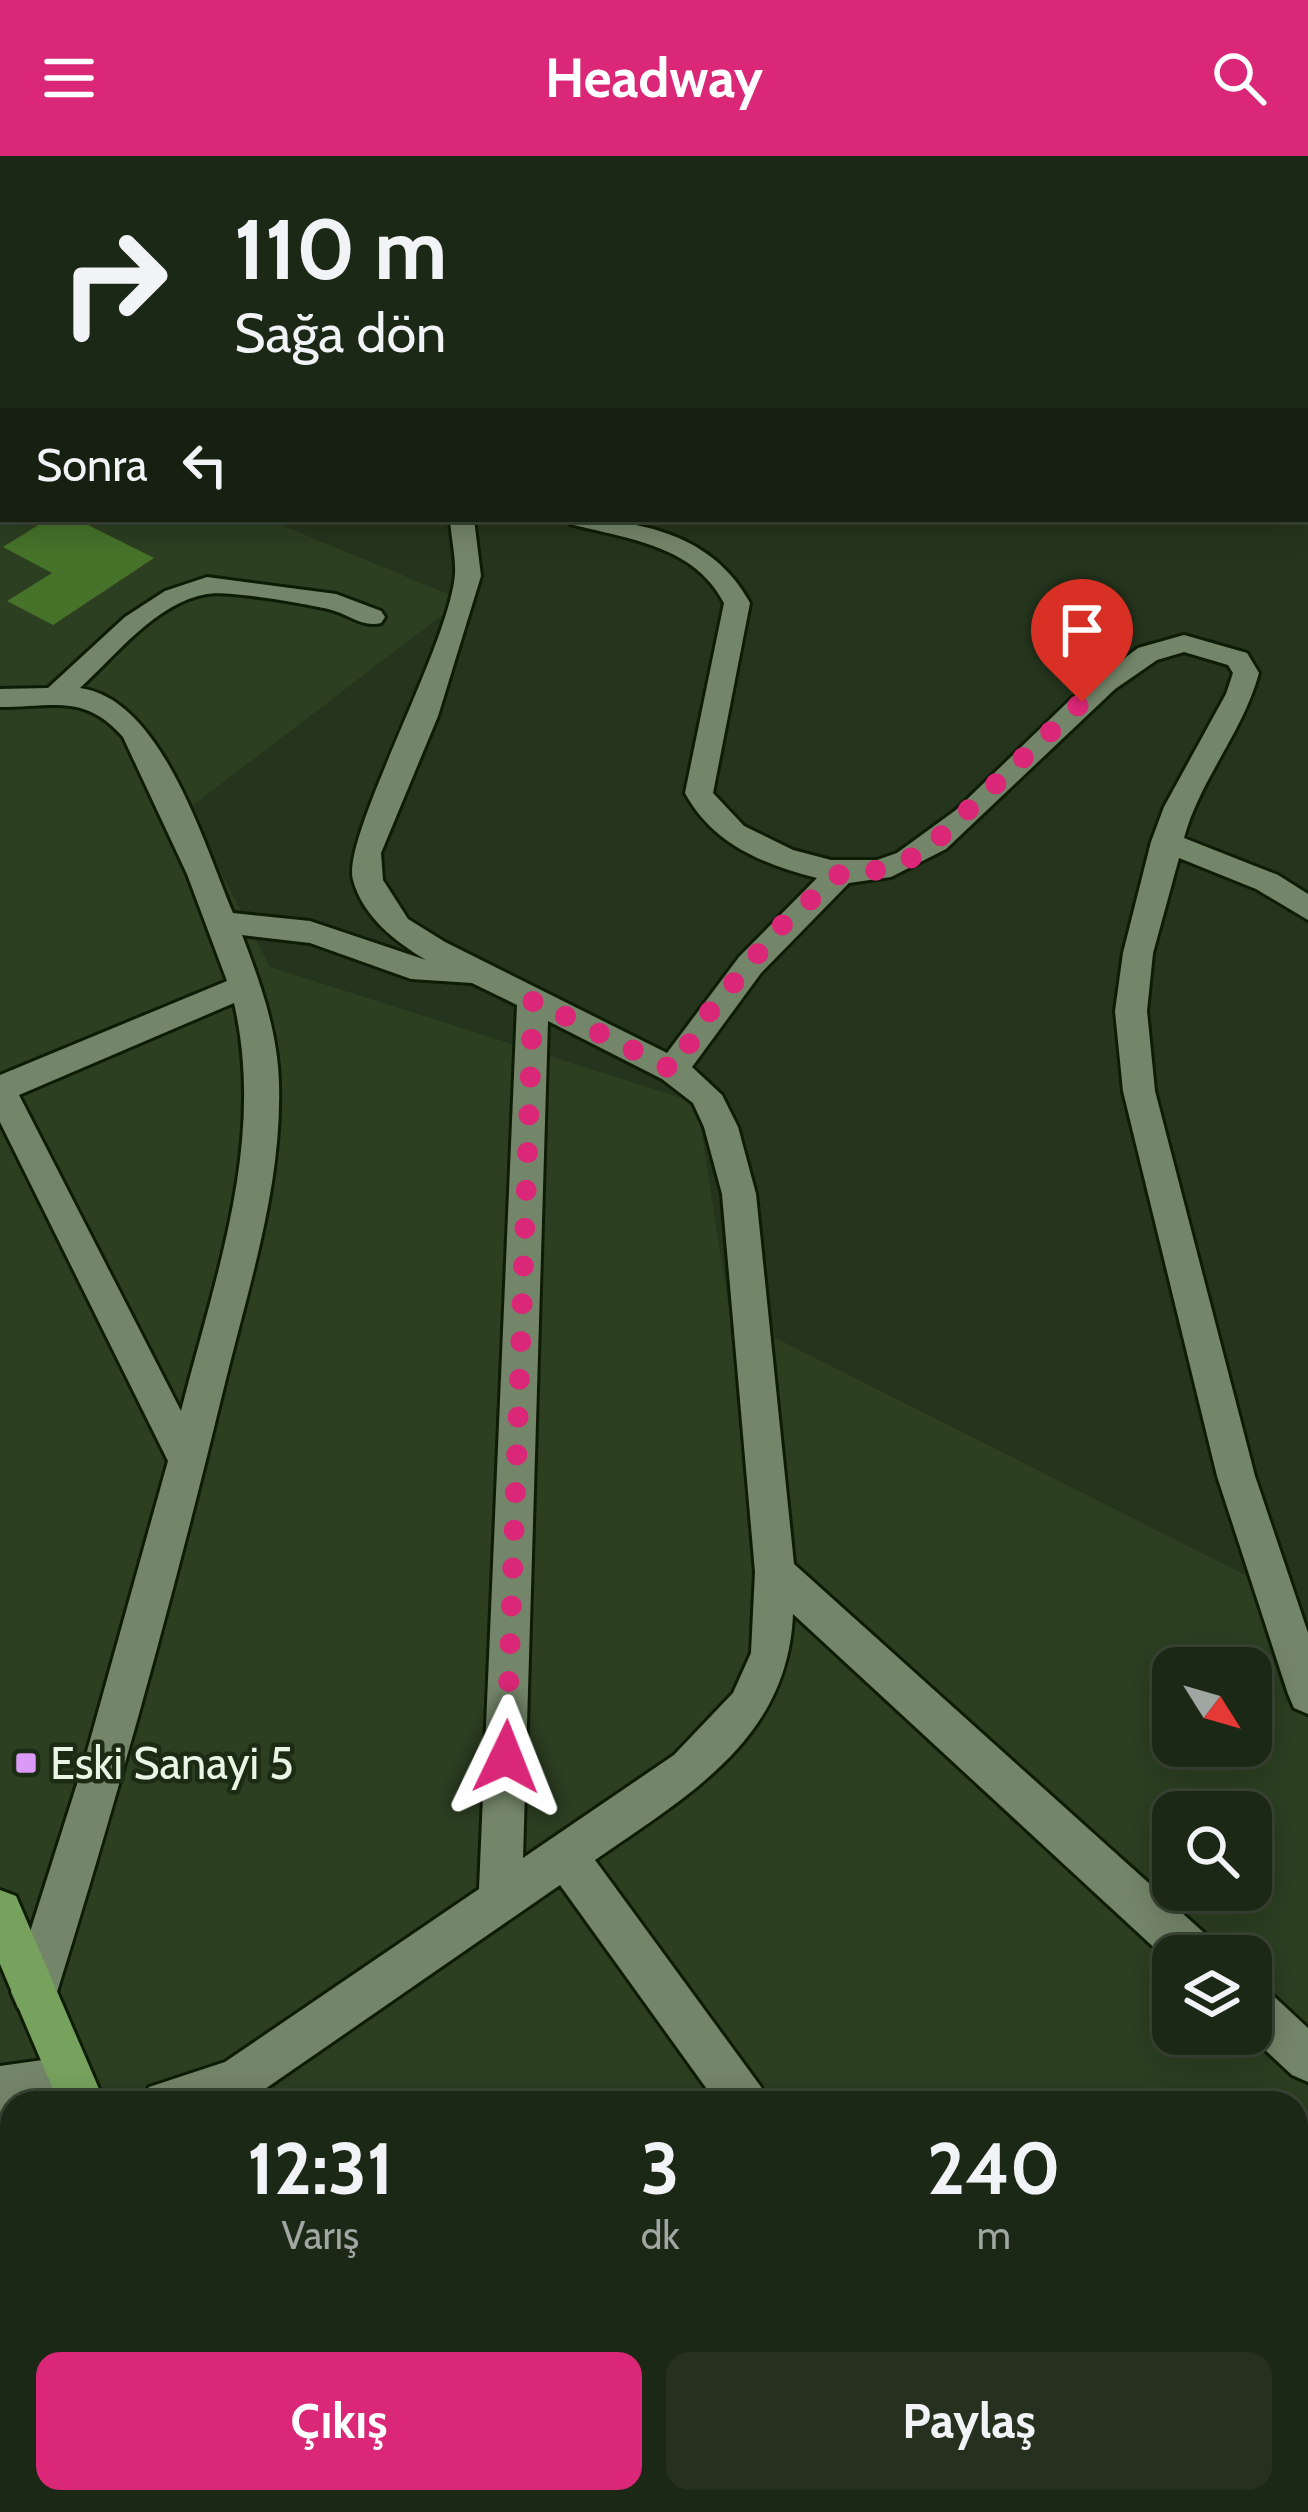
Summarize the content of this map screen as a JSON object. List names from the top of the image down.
{
  "places": {
    "transit": ["Eski Sanayi 5"]
  },
  "north": "bottom right",
  "page": {
    "header": "Headway",
    "turn": ["110 m", "Sağa dön"],
    "then": "Sonra",
    "eta": [
      "12:31",
      "Varış",
      "3",
      "dk",
      "240",
      "m"
    ],
    "buttons": ["Çıkış", "Paylaş"]
  }
}
